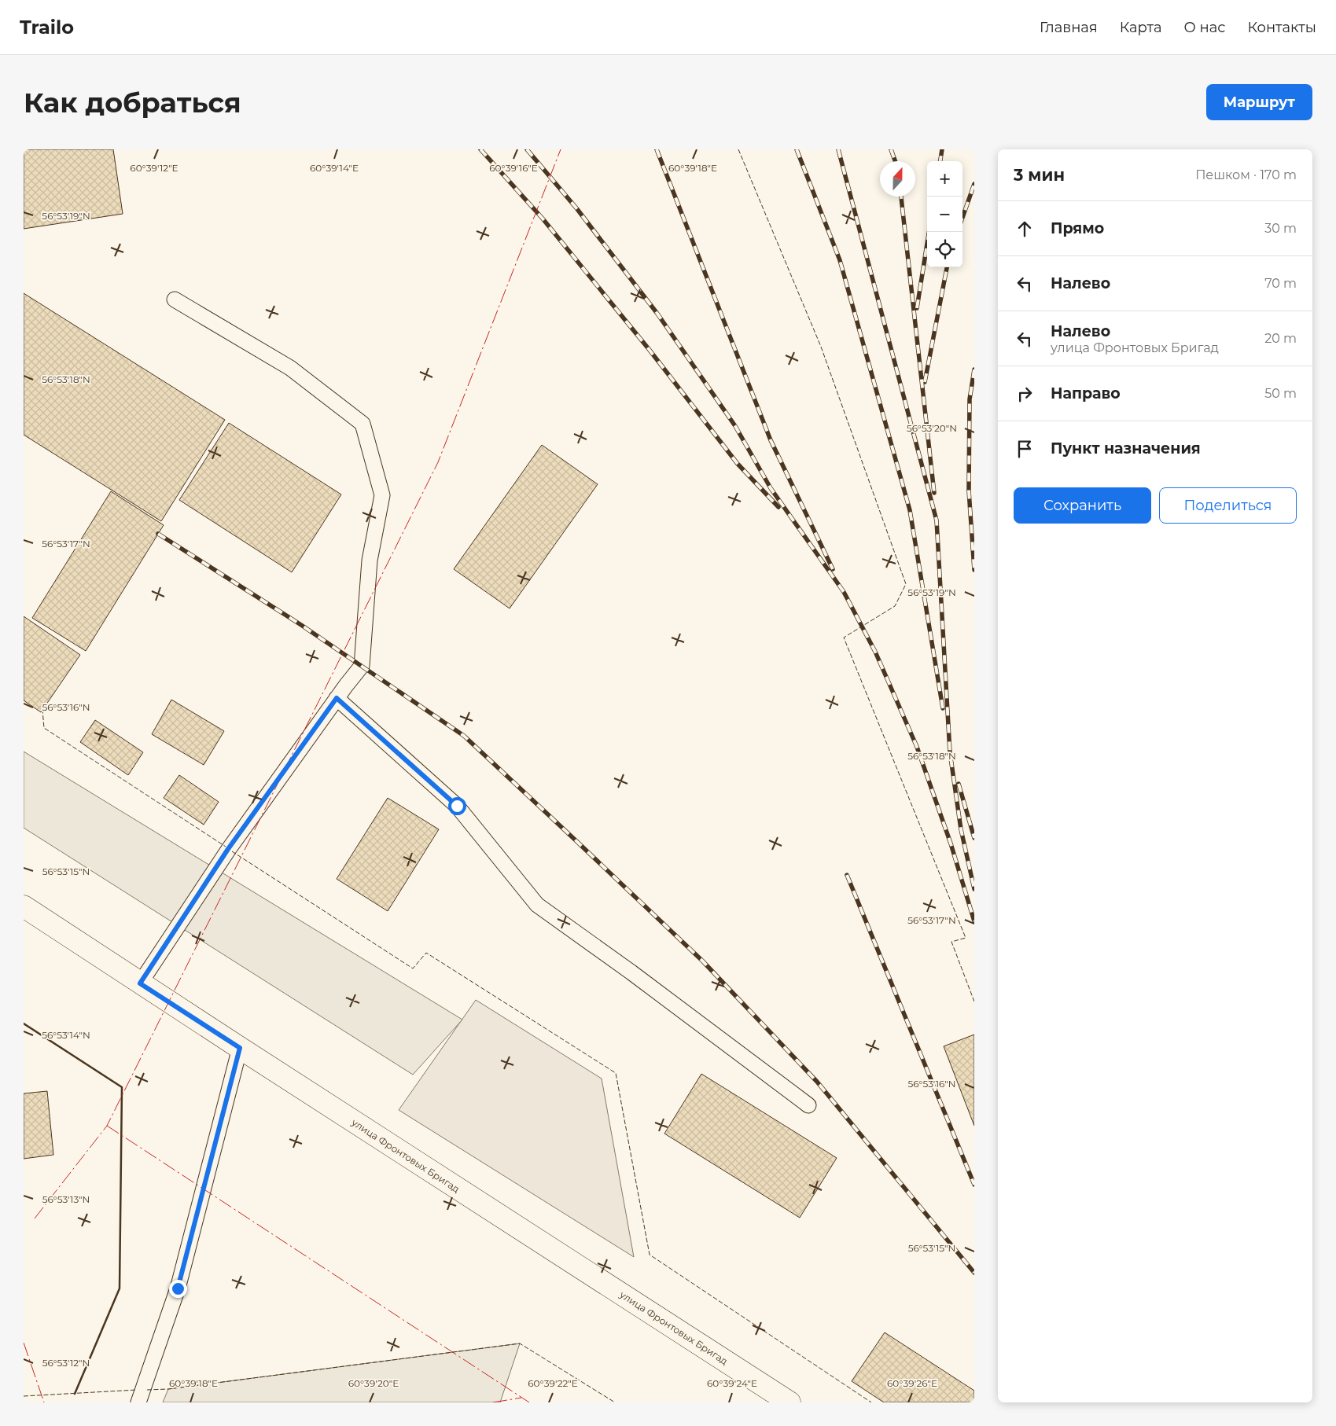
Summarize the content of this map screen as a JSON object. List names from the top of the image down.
{
  "streets": {
    "main road": ["улица Фронтовых Бригад"]
  },
  "north": "top",
  "page": {
    "header": "Trailo",
    "nav": [
      "Главная",
      "Карта",
      "О нас",
      "Контакты"
    ],
    "buttons": [
      "Маршрут",
      ["Сохранить", "Поделиться"]
    ],
    "title": "Как добраться",
    "heading": ["3 мин", "Пешком · 170 m"],
    "map_buttons": ["+", "−"],
    "list": [
      ["Прямо", "30 m"],
      ["Налево", "70 m"],
      ["Налево", "улица Фронтовых Бригад", "20 m"],
      ["Направо", "50 m"],
      "Пункт назначения"
    ]
  },
  "coordinates": [
    "60°39'12\"E",
    "60°39'14\"E",
    "60°39'16\"E",
    "60°39'18\"E",
    "56°53'19\"N",
    "56°53'18\"N",
    "56°53'20\"N",
    "56°53'17\"N",
    "56°53'16\"N",
    "56°53'15\"N",
    "56°53'14\"N",
    "56°53'13\"N",
    "56°53'12\"N",
    "60°39'20\"E",
    "60°39'22\"E",
    "60°39'24\"E",
    "60°39'26\"E"
  ]
}
